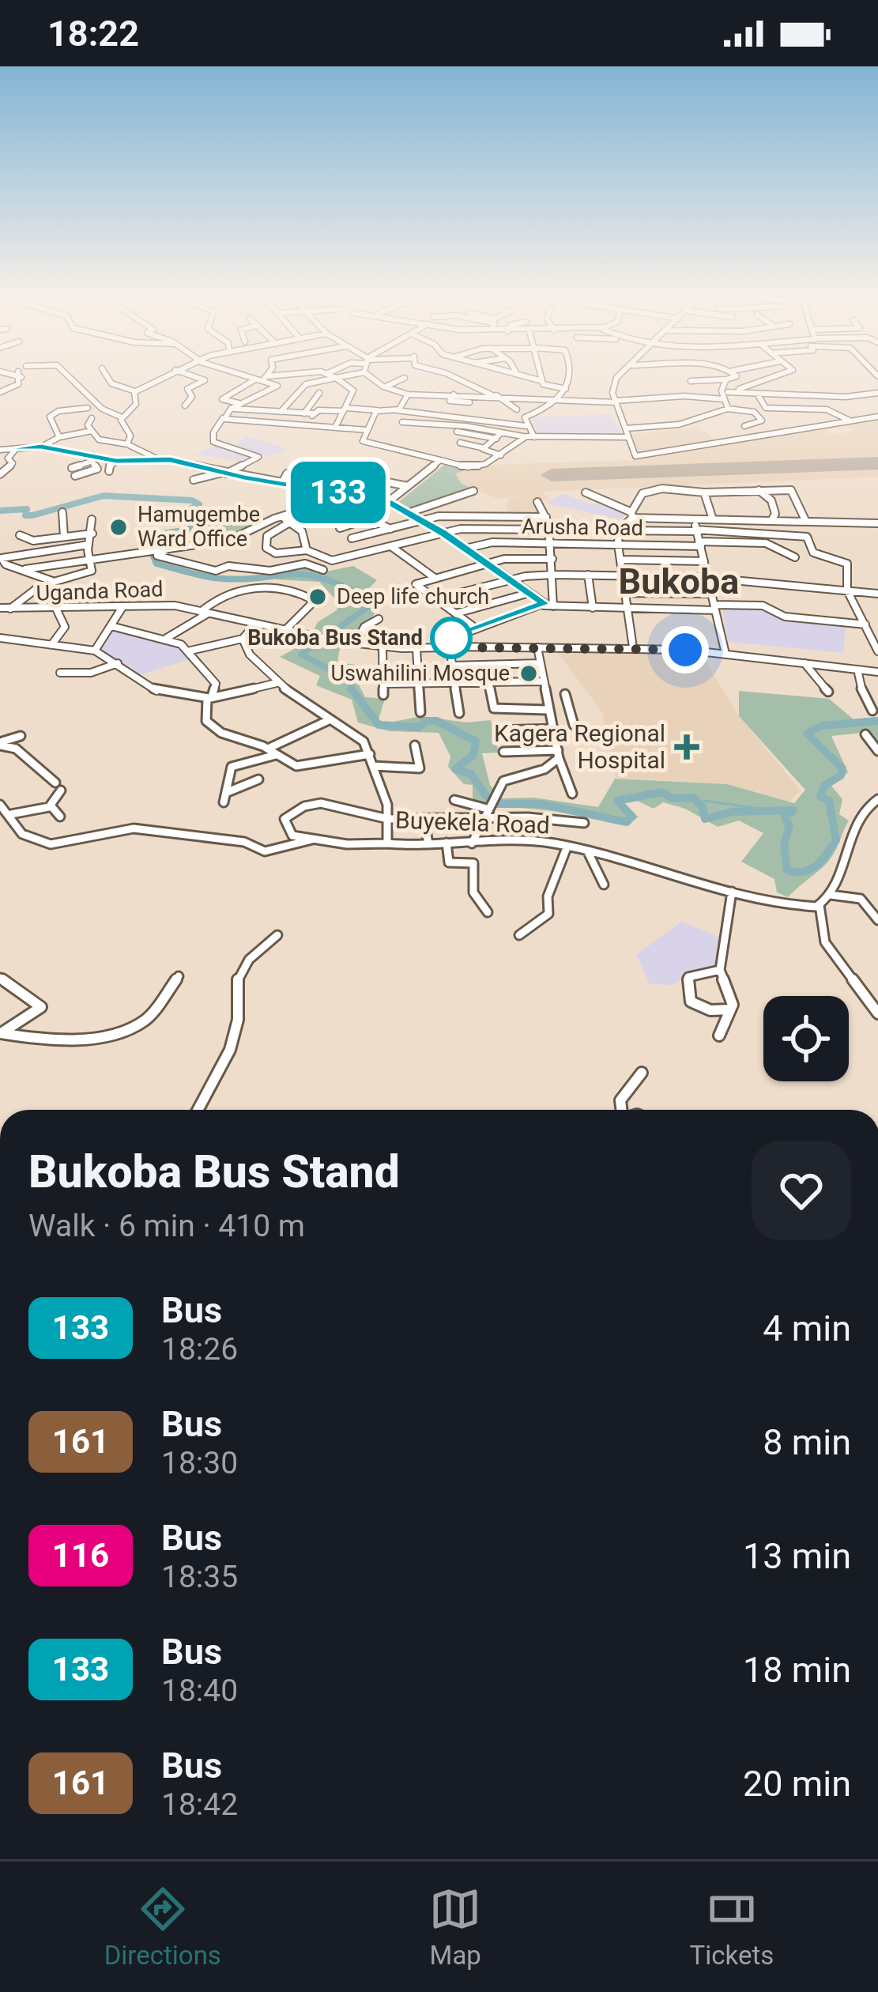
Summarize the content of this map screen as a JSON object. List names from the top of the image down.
{
  "streets": {
    "main road": ["Uganda Road"],
    "street": ["Arusha Road", "Buyekela Road"]
  },
  "districts": ["Bukoba"],
  "places": {
    "other": [
      "Hamugembe Ward Office",
      "Deep life church",
      "Bukoba Bus Stand",
      "Uswahilini Mosque"
    ],
    "health": ["Kagera Regional Hospital"]
  },
  "lines": ["bus line 133"],
  "page": {
    "status": "18:22",
    "on_map": "133",
    "heading": ["Bukoba Bus Stand", "Walk · 6 min · 410 m"],
    "list": [
      {
        "mark": "133",
        "name": "Bus",
        "note": "18:26",
        "value": "4 min"
      },
      {
        "mark": "161",
        "name": "Bus",
        "note": "18:30",
        "value": "8 min"
      },
      {
        "mark": "116",
        "name": "Bus",
        "note": "18:35",
        "value": "13 min"
      },
      {
        "mark": "133",
        "name": "Bus",
        "note": "18:40",
        "value": "18 min"
      },
      {
        "mark": "161",
        "name": "Bus",
        "note": "18:42",
        "value": "20 min"
      }
    ],
    "tabs": ["Directions", "Map", "Tickets"]
  }
}
